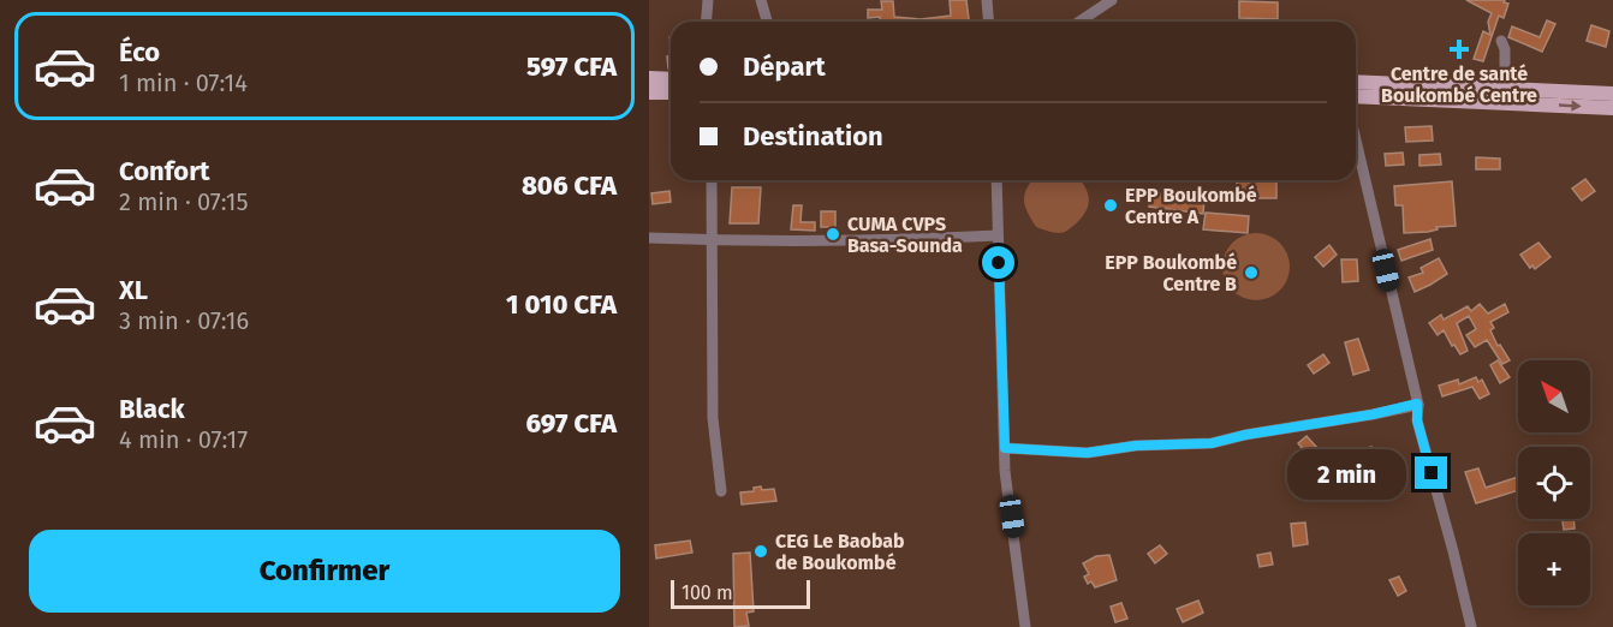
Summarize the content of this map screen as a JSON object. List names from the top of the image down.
{
  "places": {
    "health": ["Centre de santé Boukombé Centre"],
    "other": [
      "EPP Boukombé Centre A",
      "CUMA CVPS Basa-Sounda",
      "EPP Boukombé Centre B",
      "CEG Le Baobab de Boukombé"
    ]
  },
  "scale_bar": "100 m",
  "north": "top left",
  "page": {
    "list": [
      {
        "name": "Éco",
        "note": "1 min · 07:14",
        "value": "597 CFA"
      },
      {
        "name": "Confort",
        "note": "2 min · 07:15",
        "value": "806 CFA"
      },
      {
        "name": "XL",
        "note": "3 min · 07:16",
        "value": "1 010 CFA"
      },
      {
        "name": "Black",
        "note": "4 min · 07:17",
        "value": "697 CFA"
      }
    ],
    "banner": ["Départ", "Destination"],
    "map_buttons": "+",
    "bubble": "2 min",
    "buttons": "Confirmer",
    "scale": "100 m"
  }
}
